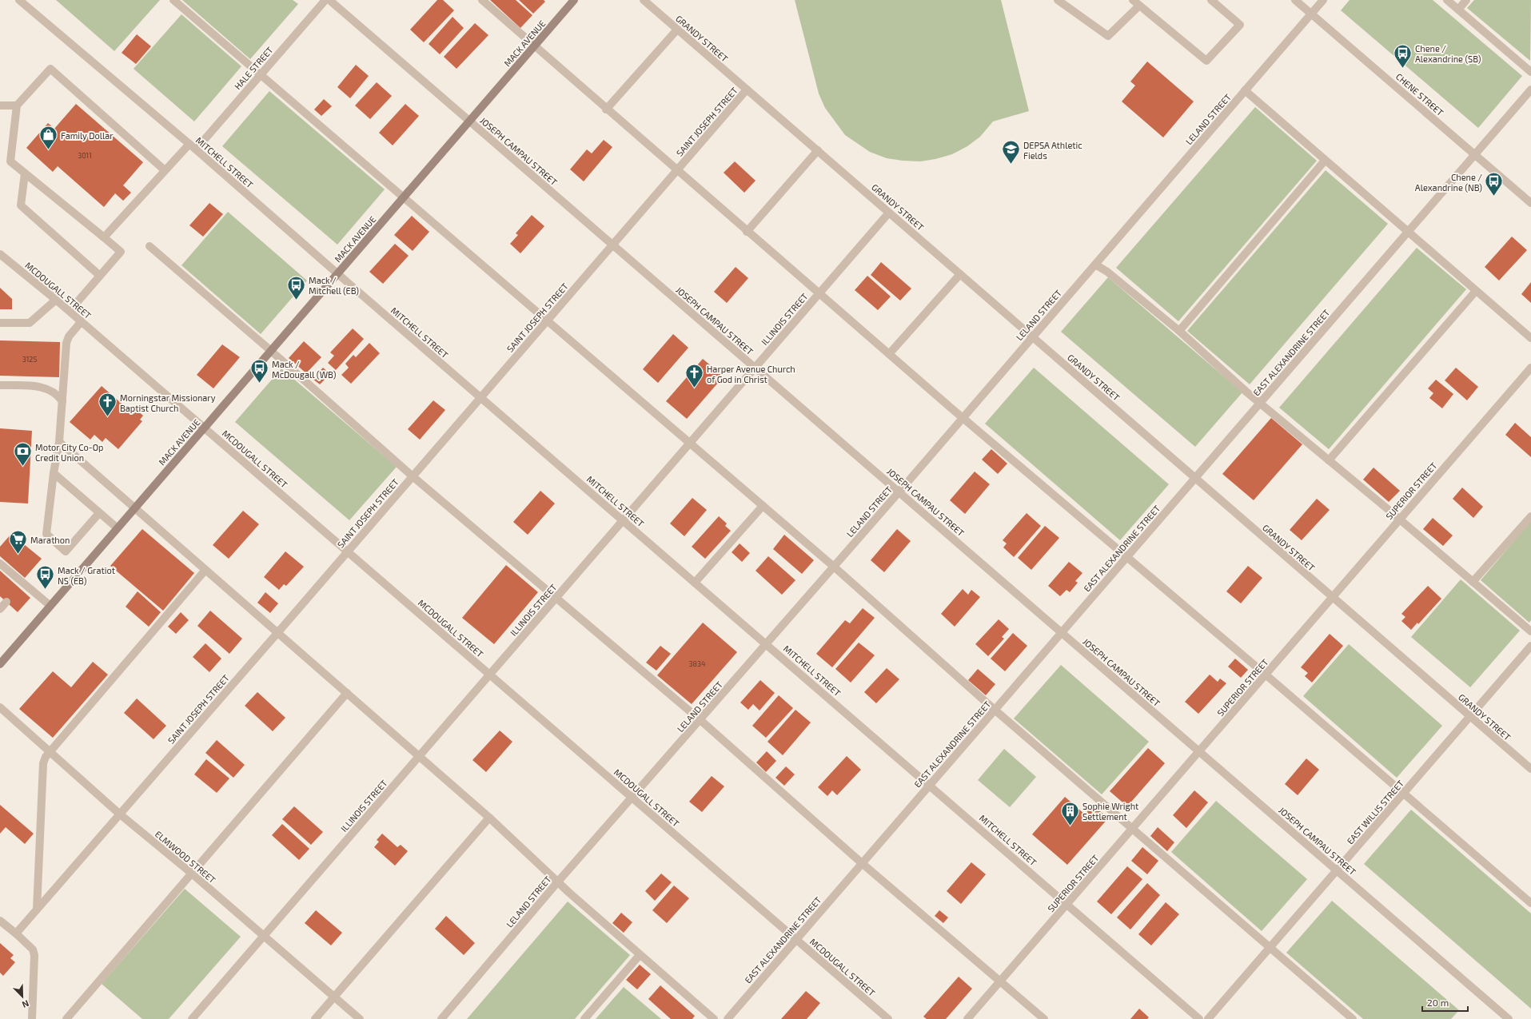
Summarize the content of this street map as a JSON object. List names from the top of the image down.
{
  "streets": {
    "main road": ["MACK AVENUE"],
    "street": [
      "GRANDY STREET",
      "HALE STREET",
      "CHENE STREET",
      "LELAND STREET",
      "SAINT JOSEPH STREET",
      "JOSEPH CAMPAU STREET",
      "MITCHELL STREET",
      "MCDOUGALL STREET",
      "ILLINOIS STREET",
      "EAST ALEXANDRINE STREET",
      "SUPERIOR STREET",
      "EAST WILLIS STREET",
      "ELMWOOD STREET"
    ]
  },
  "crossings": [
    ["GRANDY STREET", "LELAND STREET"],
    ["GRANDY STREET", "SAINT JOSEPH STREET"],
    ["GRANDY STREET", "ILLINOIS STREET"],
    ["GRANDY STREET", "EAST ALEXANDRINE STREET"],
    ["GRANDY STREET", "SUPERIOR STREET"],
    ["GRANDY STREET", "EAST WILLIS STREET"],
    ["MACK AVENUE", "JOSEPH CAMPAU STREET"],
    ["MACK AVENUE", "MITCHELL STREET"],
    ["MACK AVENUE", "MCDOUGALL STREET"],
    ["HALE STREET", "MITCHELL STREET"],
    ["CHENE STREET", "LELAND STREET"],
    ["CHENE STREET", "EAST ALEXANDRINE STREET"],
    ["LELAND STREET", "JOSEPH CAMPAU STREET"],
    ["LELAND STREET", "MITCHELL STREET"],
    ["LELAND STREET", "MCDOUGALL STREET"],
    ["SAINT JOSEPH STREET", "JOSEPH CAMPAU STREET"],
    ["SAINT JOSEPH STREET", "MITCHELL STREET"],
    ["SAINT JOSEPH STREET", "MCDOUGALL STREET"],
    ["SAINT JOSEPH STREET", "ELMWOOD STREET"],
    ["JOSEPH CAMPAU STREET", "ILLINOIS STREET"],
    ["JOSEPH CAMPAU STREET", "EAST ALEXANDRINE STREET"],
    ["JOSEPH CAMPAU STREET", "SUPERIOR STREET"],
    ["JOSEPH CAMPAU STREET", "EAST WILLIS STREET"],
    ["MITCHELL STREET", "ILLINOIS STREET"],
    ["MITCHELL STREET", "EAST ALEXANDRINE STREET"],
    ["MITCHELL STREET", "SUPERIOR STREET"],
    ["MCDOUGALL STREET", "ILLINOIS STREET"],
    ["MCDOUGALL STREET", "EAST ALEXANDRINE STREET"],
    ["ILLINOIS STREET", "ELMWOOD STREET"]
  ],
  "places": {
    "bus stop": [
      "Chene / Alexandrine (SB)",
      "Chene / Alexandrine (NB)",
      "Mack / Mitchell (EB)",
      "Mack / McDougall (WB)",
      "Mack / Gratiot NS (EB)"
    ],
    "shop": ["Family Dollar"],
    "school or university": ["DEPSA Athletic Fields"],
    "church": ["Harper Avenue Church of God in Christ", "Morningstar Missionary Baptist Church"],
    "bank": ["Motor City Co-Op Credit Union"],
    "supermarket": ["Marathon"],
    "building": ["Sophie Wright Settlement"]
  },
  "house_numbers": ["3011", "3125", "3834"],
  "scale_bar": "20 m",
  "north": "bottom right"
}
